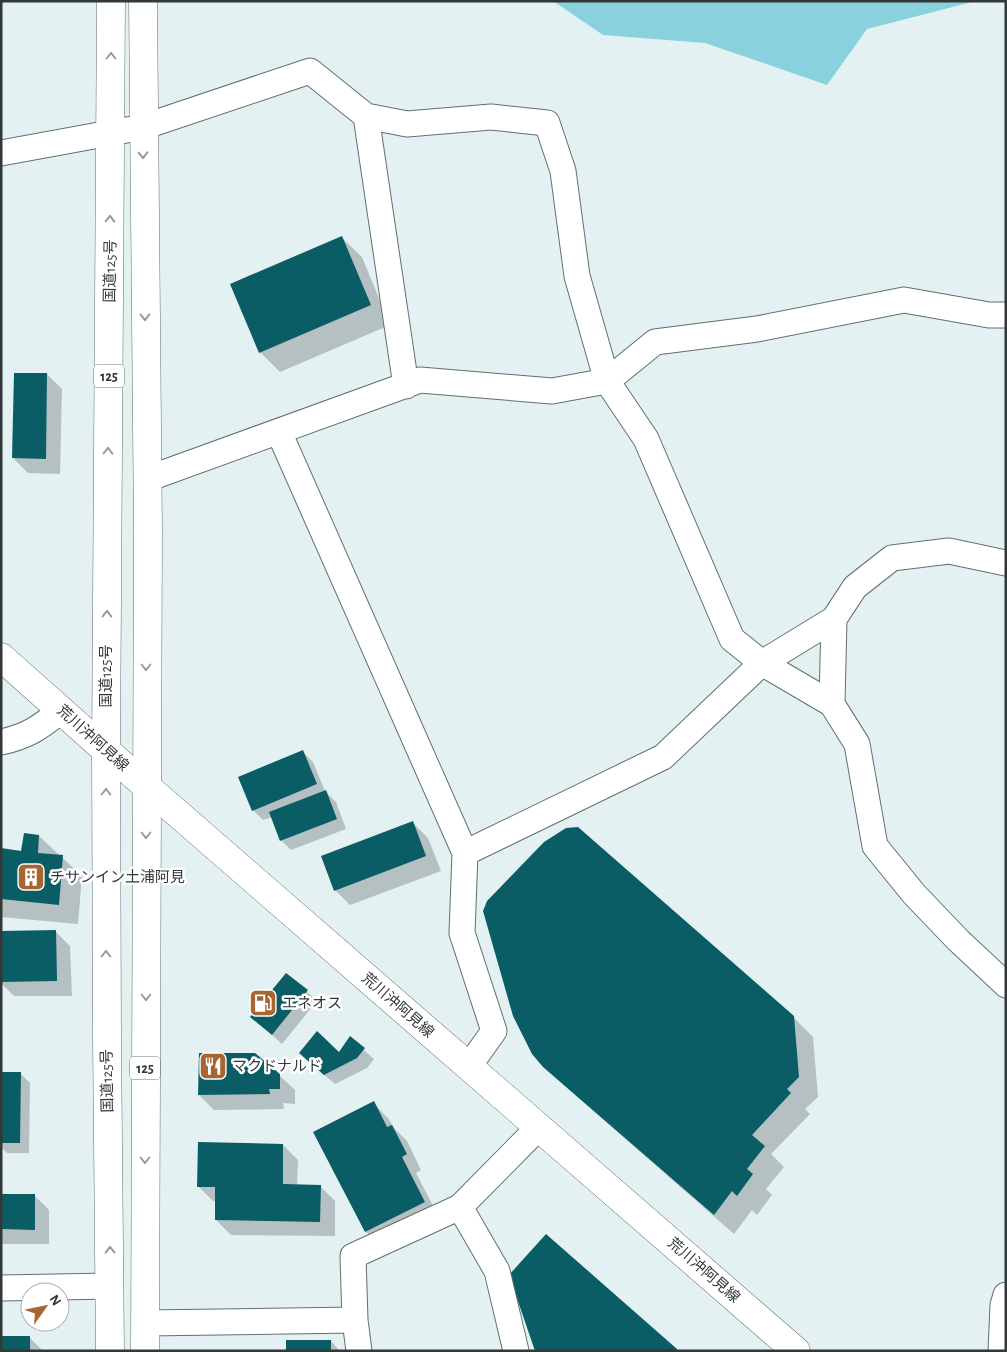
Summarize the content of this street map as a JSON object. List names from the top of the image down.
{
  "streets": {
    "main road": ["国道125号", "125", "荒川沖阿見線"]
  },
  "crossings": [
    ["国道125号", "荒川沖阿見線"],
    ["125", "荒川沖阿見線"]
  ],
  "places": {
    "building": ["チサンイン土浦阿見"],
    "fuel station": ["エネオス"],
    "restaurant": ["マクドナルド"]
  },
  "north": "top right"
}
